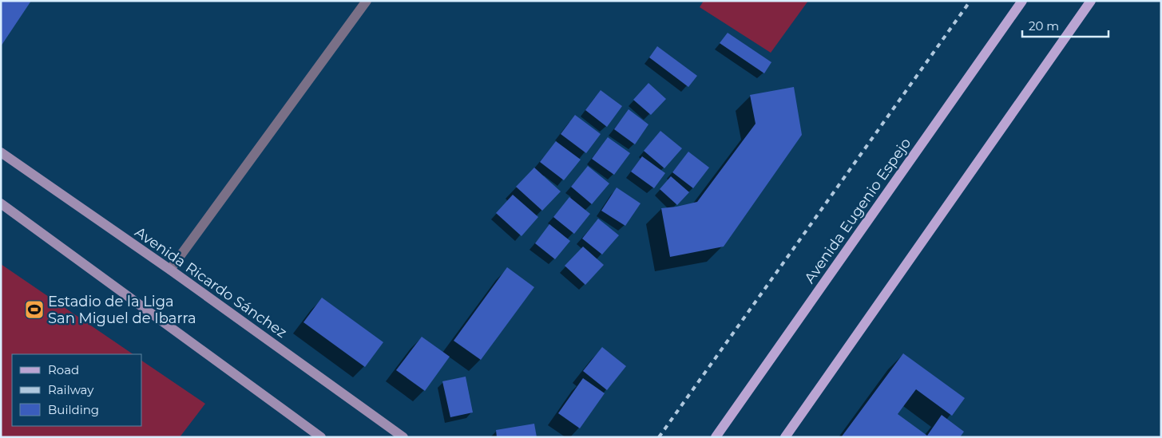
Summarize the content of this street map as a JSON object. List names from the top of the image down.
{
  "streets": {
    "main road": ["Avenida Eugenio Espejo", "Avenida Ricardo Sánchez"]
  },
  "places": {
    "sports": ["Estadio de la Liga San Miguel de Ibarra"]
  },
  "legend": ["Road", "Railway", "Building"],
  "scale_bar": "20 m"
}
